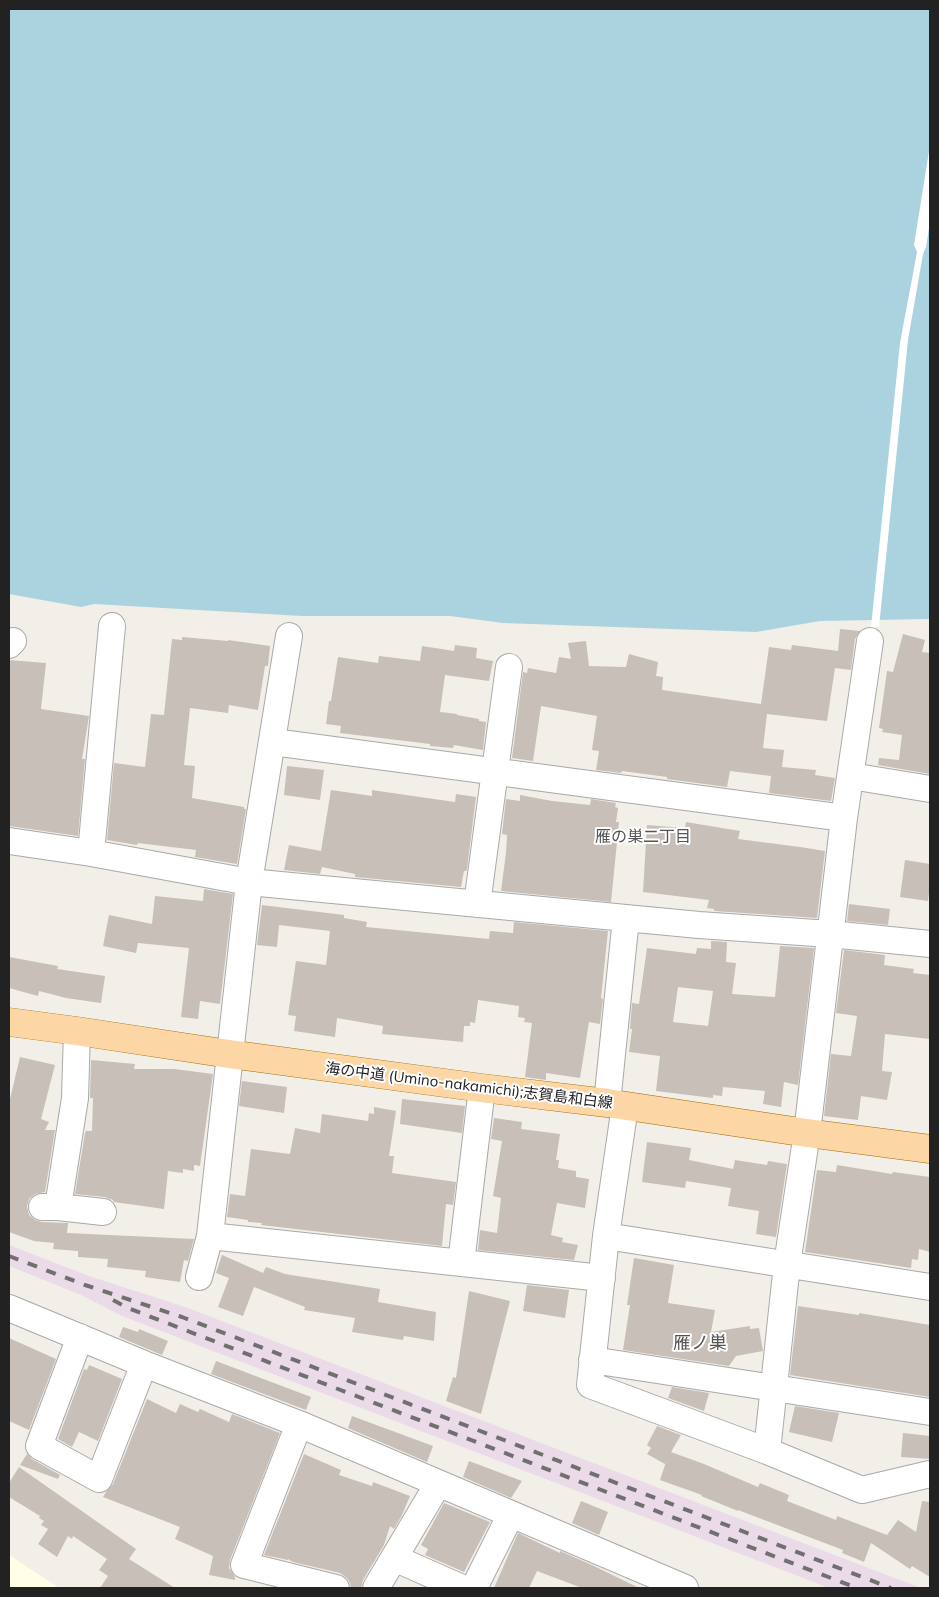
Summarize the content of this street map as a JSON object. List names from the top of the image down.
{
  "streets": {
    "main road": ["海の中道 (Umino-nakamichi);志賀島和白線"]
  },
  "districts": ["雁の巣二丁目", "雁ノ巣"]
}
